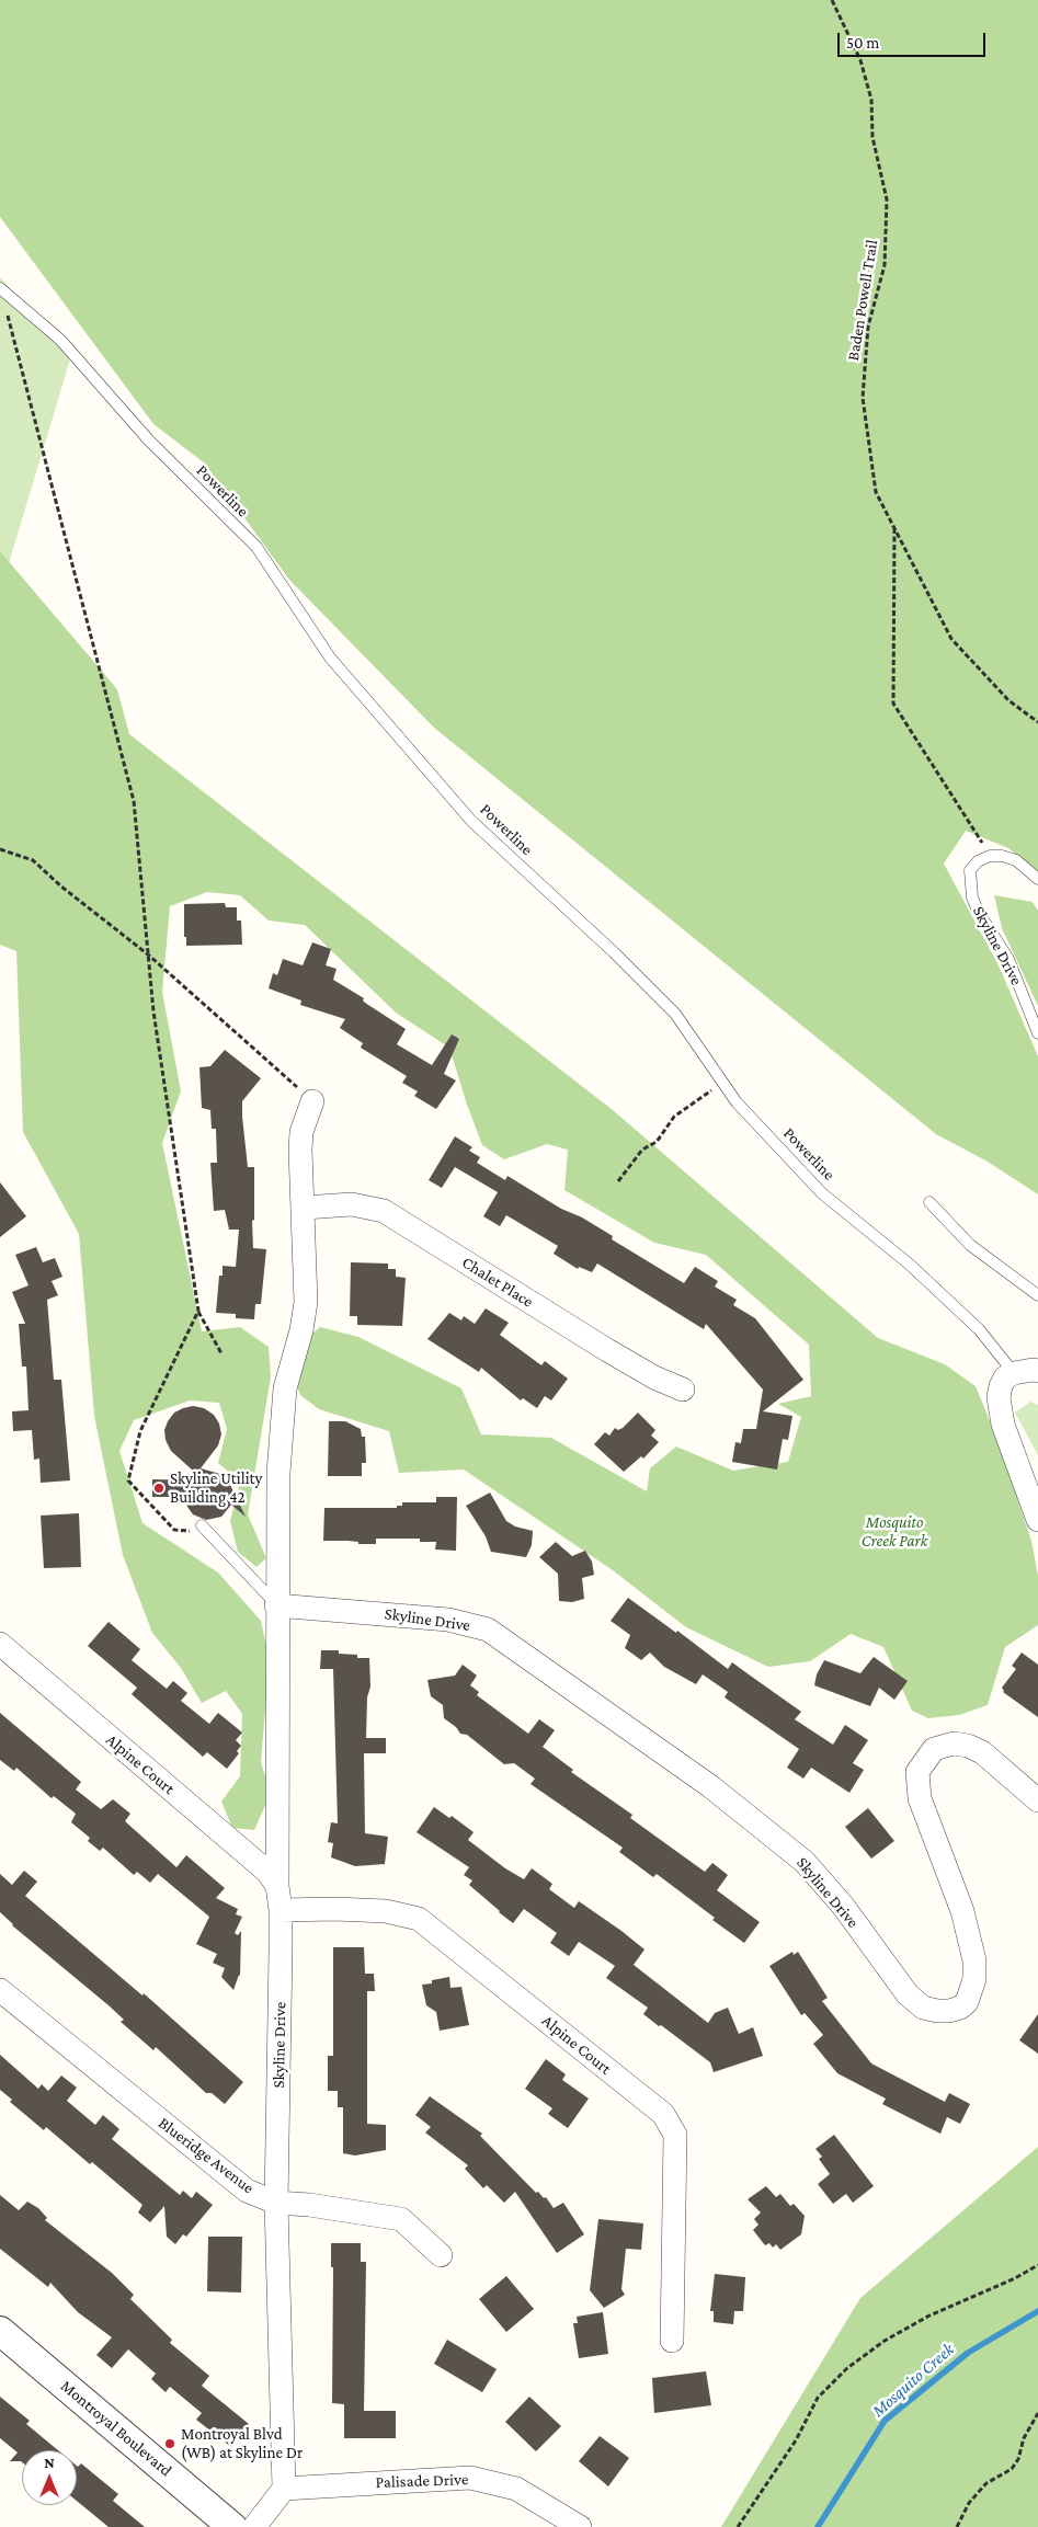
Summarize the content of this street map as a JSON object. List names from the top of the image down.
{
  "streets": {
    "street": [
      "Skyline Drive",
      "Chalet Place",
      "Alpine Court",
      "Blueridge Avenue",
      "Montroyal Boulevard",
      "Palisade Drive"
    ],
    "lane": ["Powerline"],
    "path": ["Baden Powell Trail"]
  },
  "crossings": [
    ["Skyline Drive", "Alpine Court"],
    ["Skyline Drive", "Blueridge Avenue"],
    ["Skyline Drive", "Palisade Drive"]
  ],
  "water": ["Mosquito Creek"],
  "parks": ["Mosquito Creek Park"],
  "places": ["Skyline Utility Building 42", "Montroyal Blvd (WB) at Skyline Dr"],
  "scale_bar": "50 m",
  "north": "top"
}
